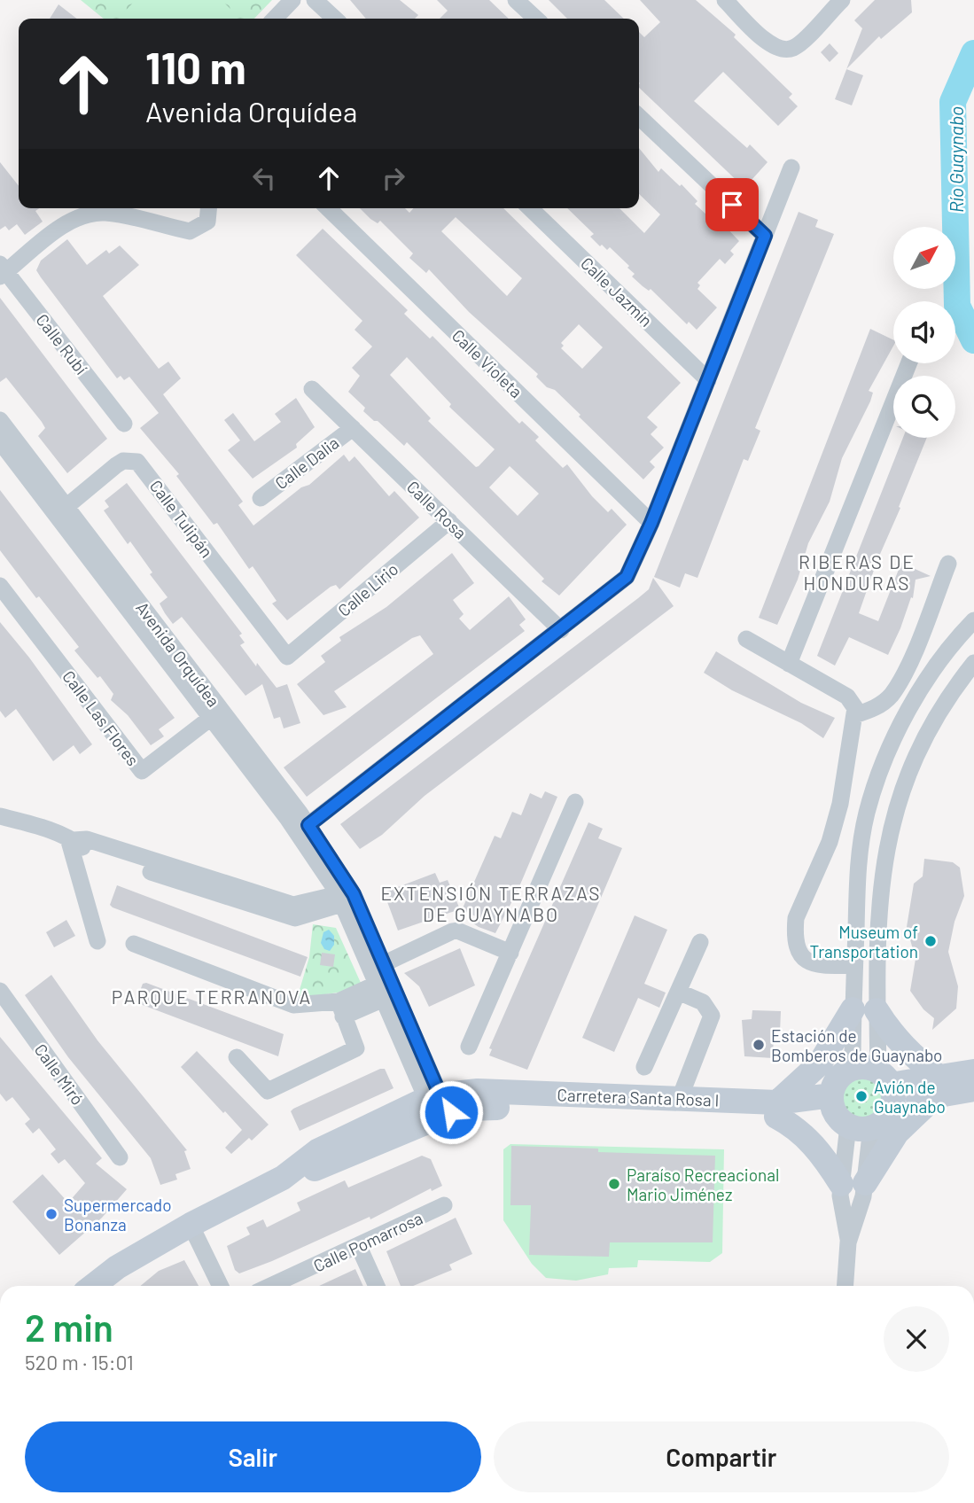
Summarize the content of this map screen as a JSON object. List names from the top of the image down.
{
  "streets": {
    "street": [
      "Calle Jazmín",
      "Calle Rubí",
      "Calle Violeta",
      "Calle Dalia",
      "Calle Rosa",
      "Calle Tulipán",
      "Calle Lirio",
      "Avenida Orquídea",
      "Calle Las Flores",
      "Calle Miró",
      "Carretera Santa Rosa I",
      "Calle Pomarrosa"
    ]
  },
  "crossings": [
    ["Calle Dalia", "Calle Rosa"],
    ["Calle Rosa", "Calle Lirio"],
    ["Calle Tulipán", "Calle Lirio"],
    ["Calle Tulipán", "Avenida Orquídea"],
    ["Avenida Orquídea", "Calle Las Flores"],
    ["Avenida Orquídea", "Carretera Santa Rosa I"]
  ],
  "districts": ["RIBERAS DE HONDURAS", "EXTENSIÓN TERRAZAS DE GUAYNABO", "PARQUE TERRANOVA"],
  "water": ["Río Guaynabo"],
  "places": [
    "Museum of Transportation",
    "Estación de Bomberos de Guaynabo",
    "Avión de Guaynabo",
    "Paraíso Recreacional Mario Jiménez",
    "Supermercado Bonanza"
  ],
  "north": "top right",
  "page": {
    "turn": ["110 m", "Avenida Orquídea"],
    "heading": ["2 min", "520 m · 15:01"],
    "buttons": ["Salir", "Compartir"]
  }
}
